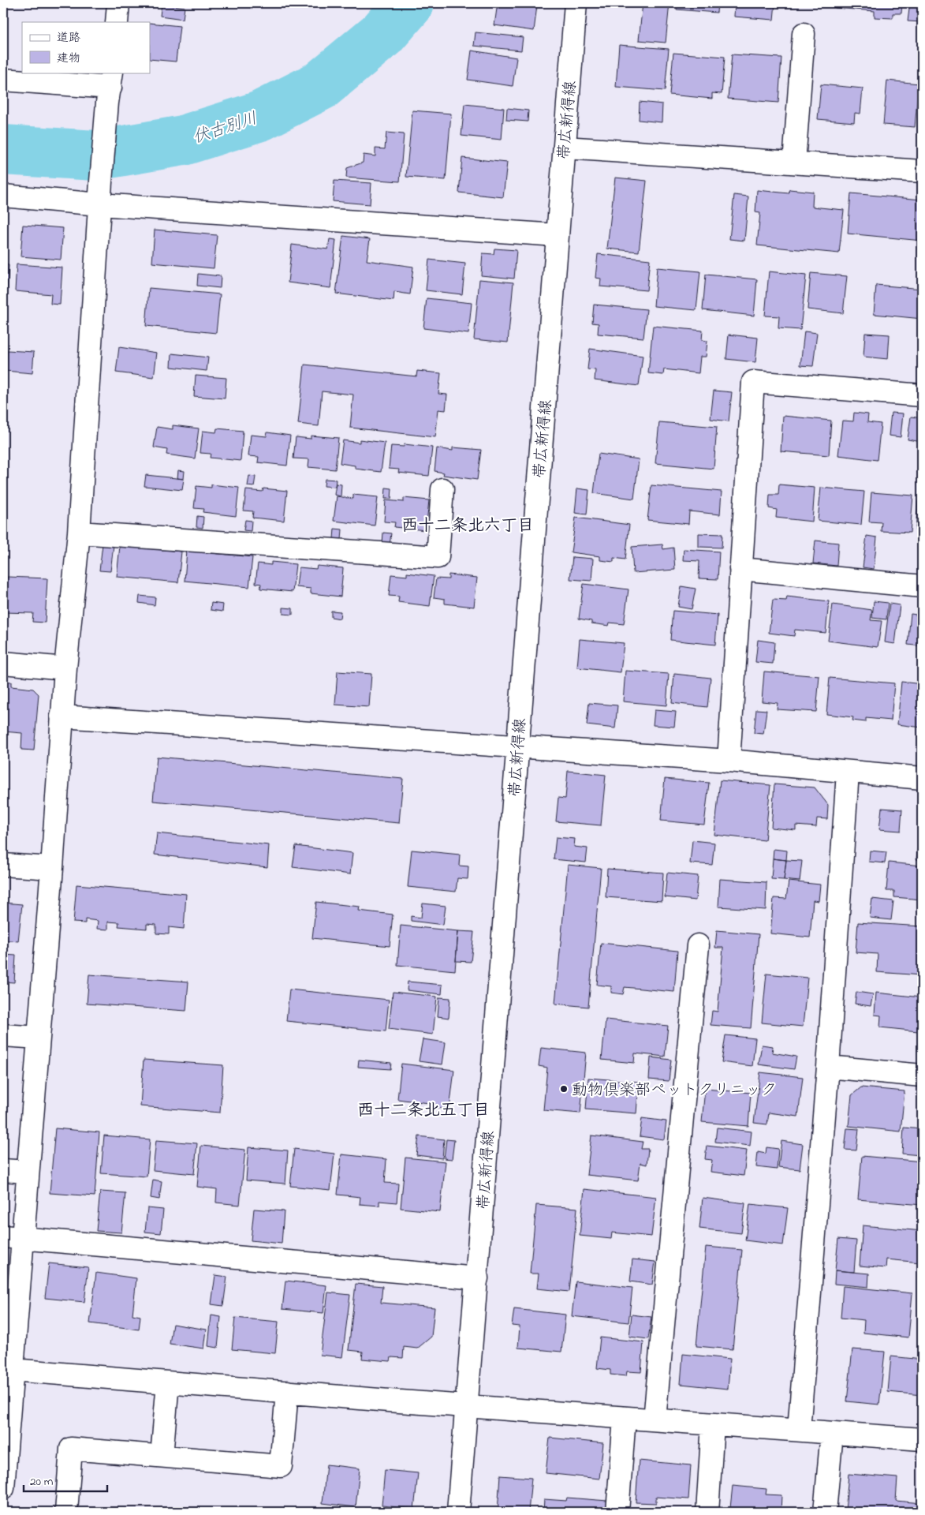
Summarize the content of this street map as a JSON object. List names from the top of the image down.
{
  "streets": {
    "street": ["帯広新得線"]
  },
  "districts": ["西十二条北六丁目", "西十二条北五丁目"],
  "water": ["伏古別川"],
  "places": ["動物倶楽部ペットクリニック"],
  "legend": ["道路", "建物"],
  "scale_bar": "20 m"
}
